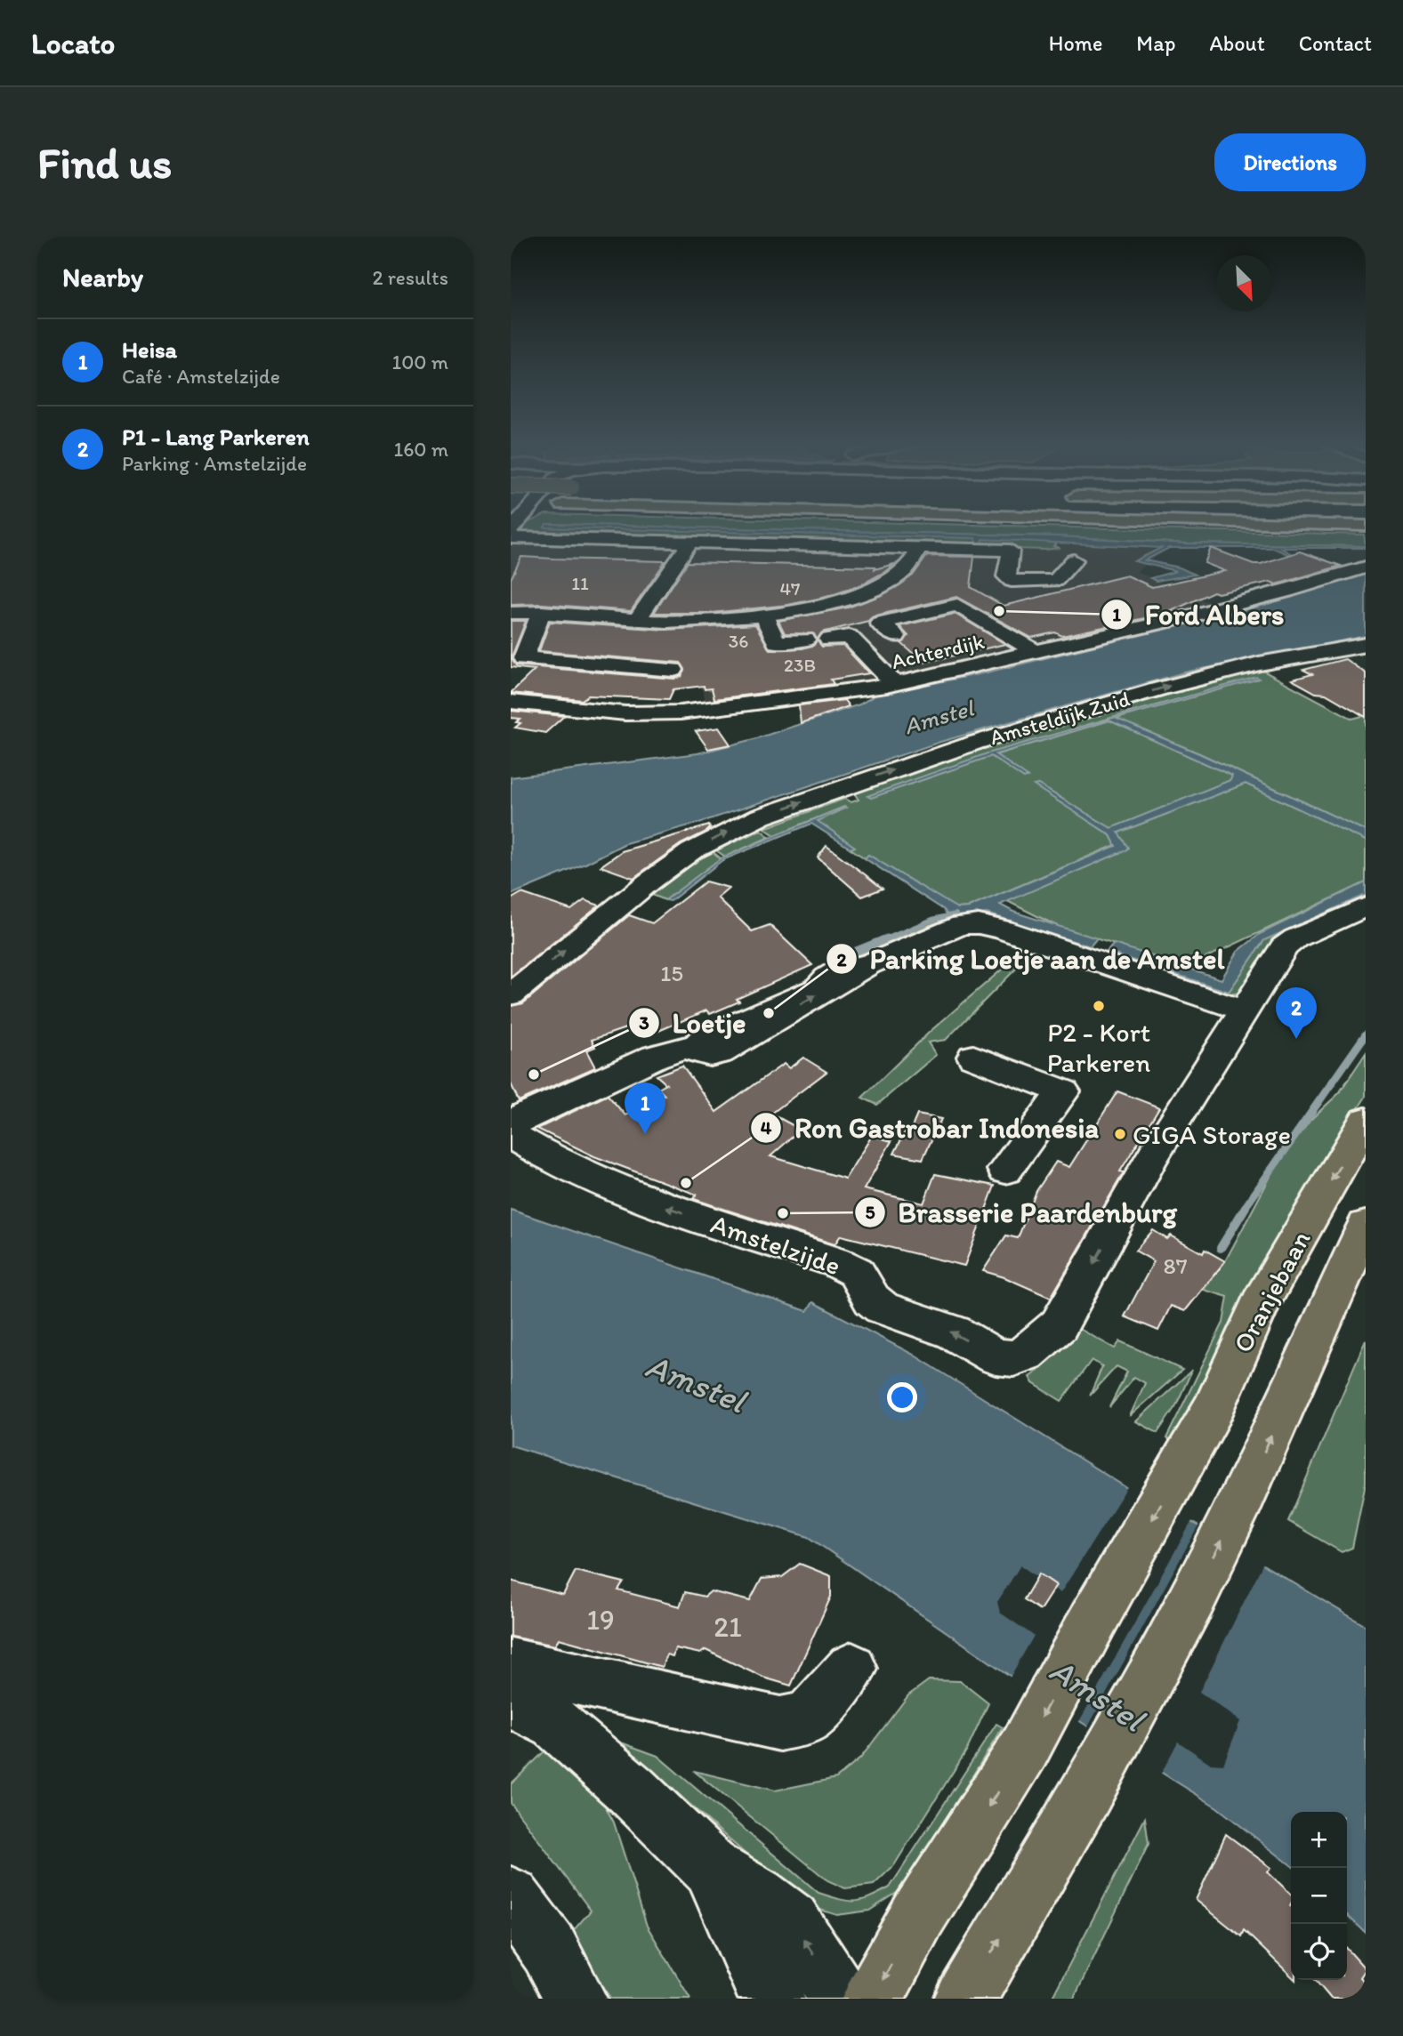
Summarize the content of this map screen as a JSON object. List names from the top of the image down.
{
  "streets": {
    "main road": ["Oranjebaan"],
    "street": ["Achterdijk", "Amsteldijk Zuid", "Amstelzijde"]
  },
  "water": ["Amstel"],
  "places": [
    "Ford Albers",
    "P2 - Kort Parkeren",
    "Parking Loetje aan de Amstel",
    "Loetje",
    "GIGA Storage",
    "Ron Gastrobar Indonesia",
    "Brasserie Paardenburg"
  ],
  "house_numbers": [
    "11",
    "47",
    "36",
    "23B",
    "15",
    "87",
    "19",
    "21"
  ],
  "north": "bottom right",
  "page": {
    "header": "Locato",
    "nav": [
      "Home",
      "Map",
      "About",
      "Contact"
    ],
    "buttons": "Directions",
    "title": "Find us",
    "heading": ["Nearby", "2 results"],
    "list": [
      {
        "mark": "1",
        "name": "Heisa",
        "note": "Café · Amstelzijde",
        "value": "100 m"
      },
      {
        "mark": "2",
        "name": "P1 - Lang Parkeren",
        "note": "Parking · Amstelzijde",
        "value": "160 m"
      }
    ],
    "pins": ["2", "1"],
    "map_buttons": ["+", "−"]
  }
}
